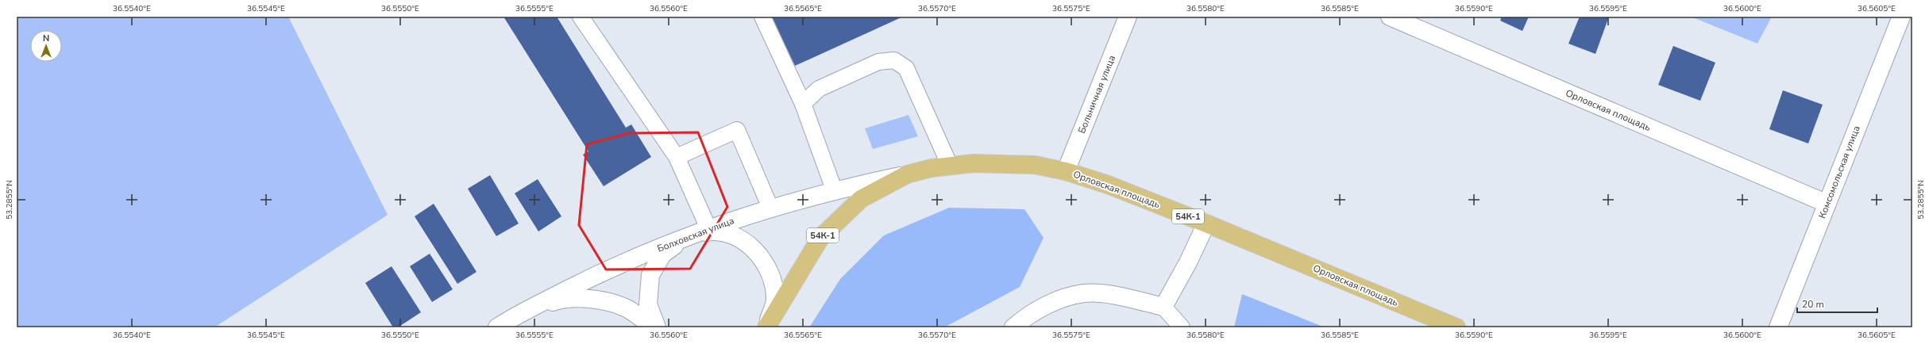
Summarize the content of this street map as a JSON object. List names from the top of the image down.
{
  "streets": {
    "main road": ["Орловская площадь", "54К-1"],
    "street": ["Больничная улица", "Комсомольская улица", "Болховская улица"]
  },
  "crossings": [
    ["Больничная улица", "Орловская площадь"],
    ["Орловская площадь", "Комсомольская улица"],
    ["Орловская площадь", "54К-1"],
    ["Орловская площадь", "Болховская улица"],
    ["54К-1", "Болховская улица"]
  ],
  "scale_bar": "20 m",
  "north": "top",
  "coordinates": [
    "36.5540°E",
    "36.5545°E",
    "36.5550°E",
    "36.5555°E",
    "36.5560°E",
    "36.5565°E",
    "36.5570°E",
    "36.5575°E",
    "36.5580°E",
    "36.5585°E",
    "36.5590°E",
    "36.5595°E",
    "36.5600°E",
    "36.5605°E",
    "53.2855°N"
  ]
}
